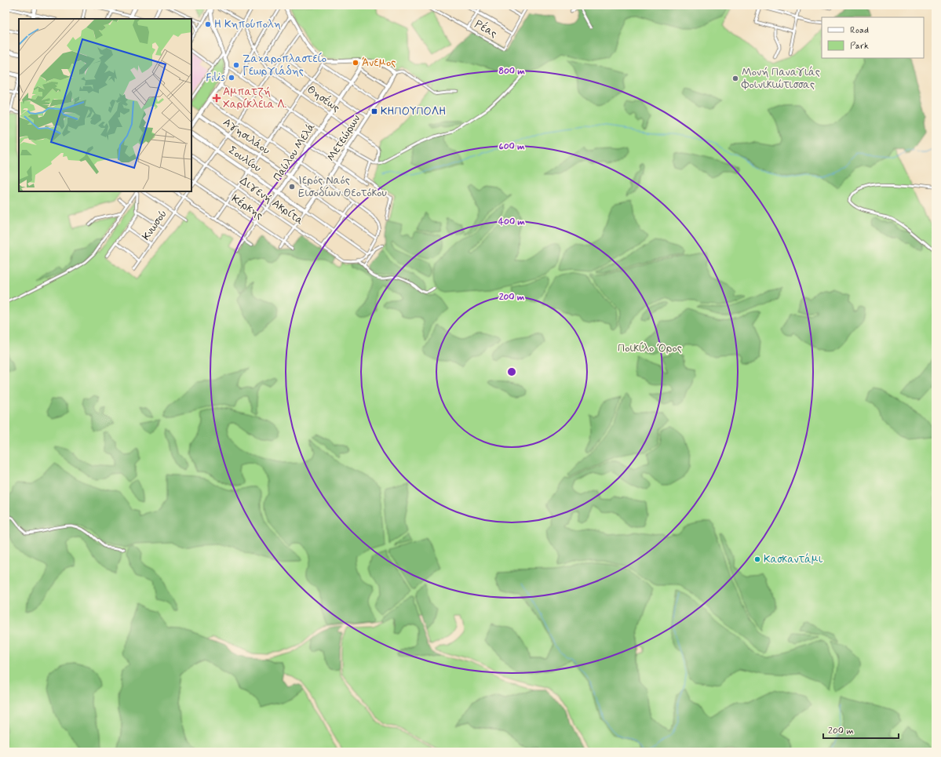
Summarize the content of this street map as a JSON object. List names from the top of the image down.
{
  "streets": {
    "street": [
      "Ρέας",
      "Θησέως",
      "Αγησιλάου",
      "Μετεώρων",
      "Παύλου Μελά",
      "Σουλίου",
      "Διγενή Ακρίτα",
      "Κέρκης",
      "Κνωσού"
    ]
  },
  "crossings": [
    ["Θησέως", "Μετεώρων"],
    ["Θησέως", "Παύλου Μελά"],
    ["Αγησιλάου", "Μετεώρων"],
    ["Αγησιλάου", "Παύλου Μελά"],
    ["Μετεώρων", "Σουλίου"],
    ["Μετεώρων", "Διγενή Ακρίτα"],
    ["Μετεώρων", "Κέρκης"],
    ["Παύλου Μελά", "Σουλίου"],
    ["Παύλου Μελά", "Διγενή Ακρίτα"],
    ["Παύλου Μελά", "Κέρκης"]
  ],
  "parks": ["Ποικίλο Όρος"],
  "places": {
    "other": [
      "Η Κηπούπολη",
      "Άνεμος",
      "Ζαχαροπλαστείο Γεωργιάδης",
      "Filis",
      "Μονή Παναγιάς Φοινικιώτισσας",
      "Ιερός Ναός Εισοδίων Θεοτόκου",
      "Κασκαντάμι"
    ],
    "health": ["Αμπατζή Χαρίκλεια Λ."],
    "transit": ["ΚΗΠΟΥΠΟΛΗ"]
  },
  "legend": ["Road", "Park"],
  "scale_bar": "200 m",
  "rings": [
    "800 m",
    "600 m",
    "400 m",
    "200 m"
  ]
}
